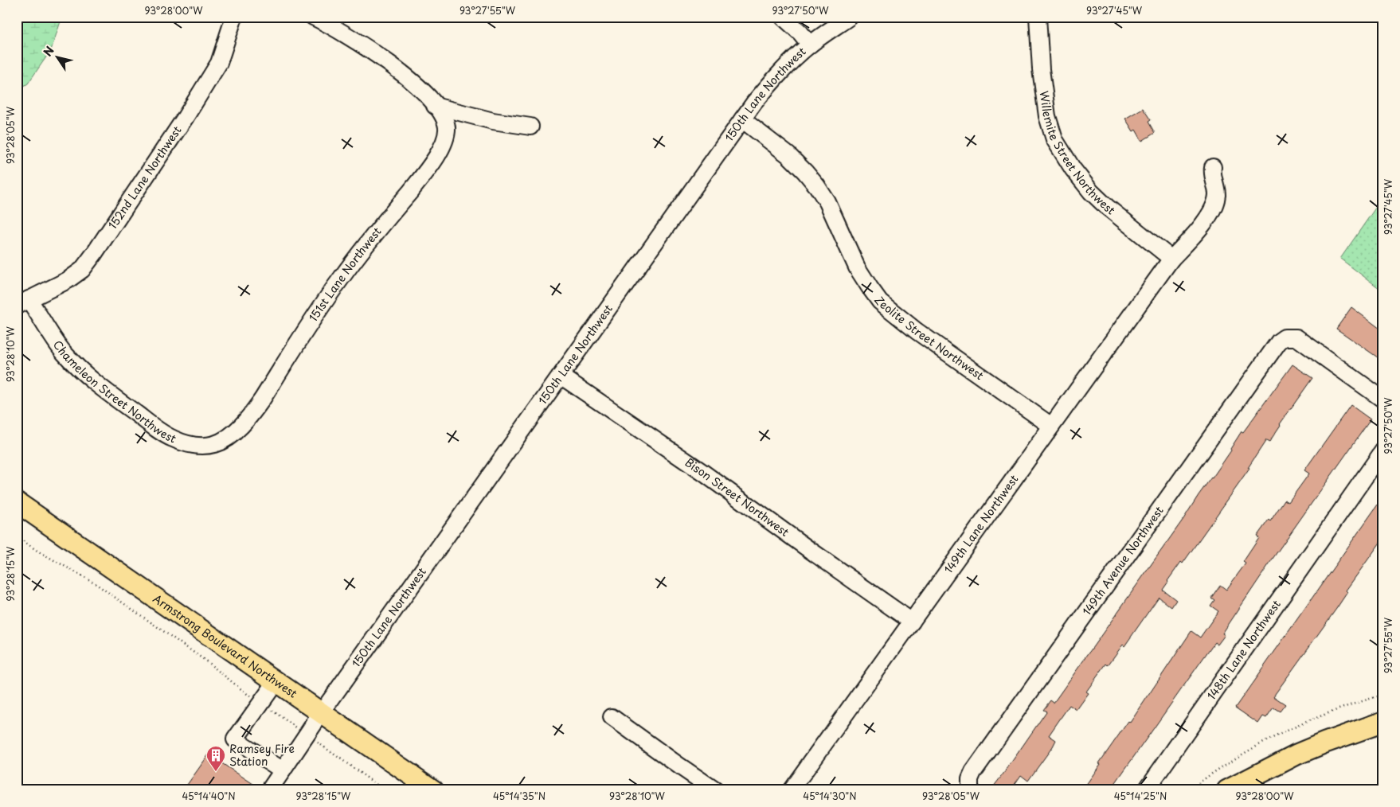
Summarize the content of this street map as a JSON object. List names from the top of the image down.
{
  "streets": {
    "main road": ["Armstrong Boulevard Northwest"],
    "street": [
      "150th Lane Northwest",
      "Willemite Street Northwest",
      "152nd Lane Northwest",
      "151st Lane Northwest",
      "Zeolite Street Northwest",
      "Chameleon Street Northwest",
      "Bison Street Northwest",
      "149th Lane Northwest",
      "149th Avenue Northwest",
      "148th Lane Northwest"
    ]
  },
  "crossings": [
    ["150th Lane Northwest", "Zeolite Street Northwest"],
    ["150th Lane Northwest", "Bison Street Northwest"],
    ["150th Lane Northwest", "Armstrong Boulevard Northwest"],
    ["Willemite Street Northwest", "149th Lane Northwest"],
    ["152nd Lane Northwest", "Chameleon Street Northwest"],
    ["151st Lane Northwest", "Chameleon Street Northwest"],
    ["Zeolite Street Northwest", "149th Lane Northwest"],
    ["Bison Street Northwest", "149th Lane Northwest"]
  ],
  "places": {
    "building": ["Ramsey Fire Station"]
  },
  "north": "top left",
  "coordinates": [
    "93°28'00\"W",
    "93°27'55\"W",
    "93°27'50\"W",
    "93°27'45\"W",
    "93°28'05\"W",
    "93°28'10\"W",
    "93°28'15\"W",
    "45°14'40\"N",
    "45°14'35\"N",
    "45°14'30\"N",
    "45°14'25\"N"
  ]
}
